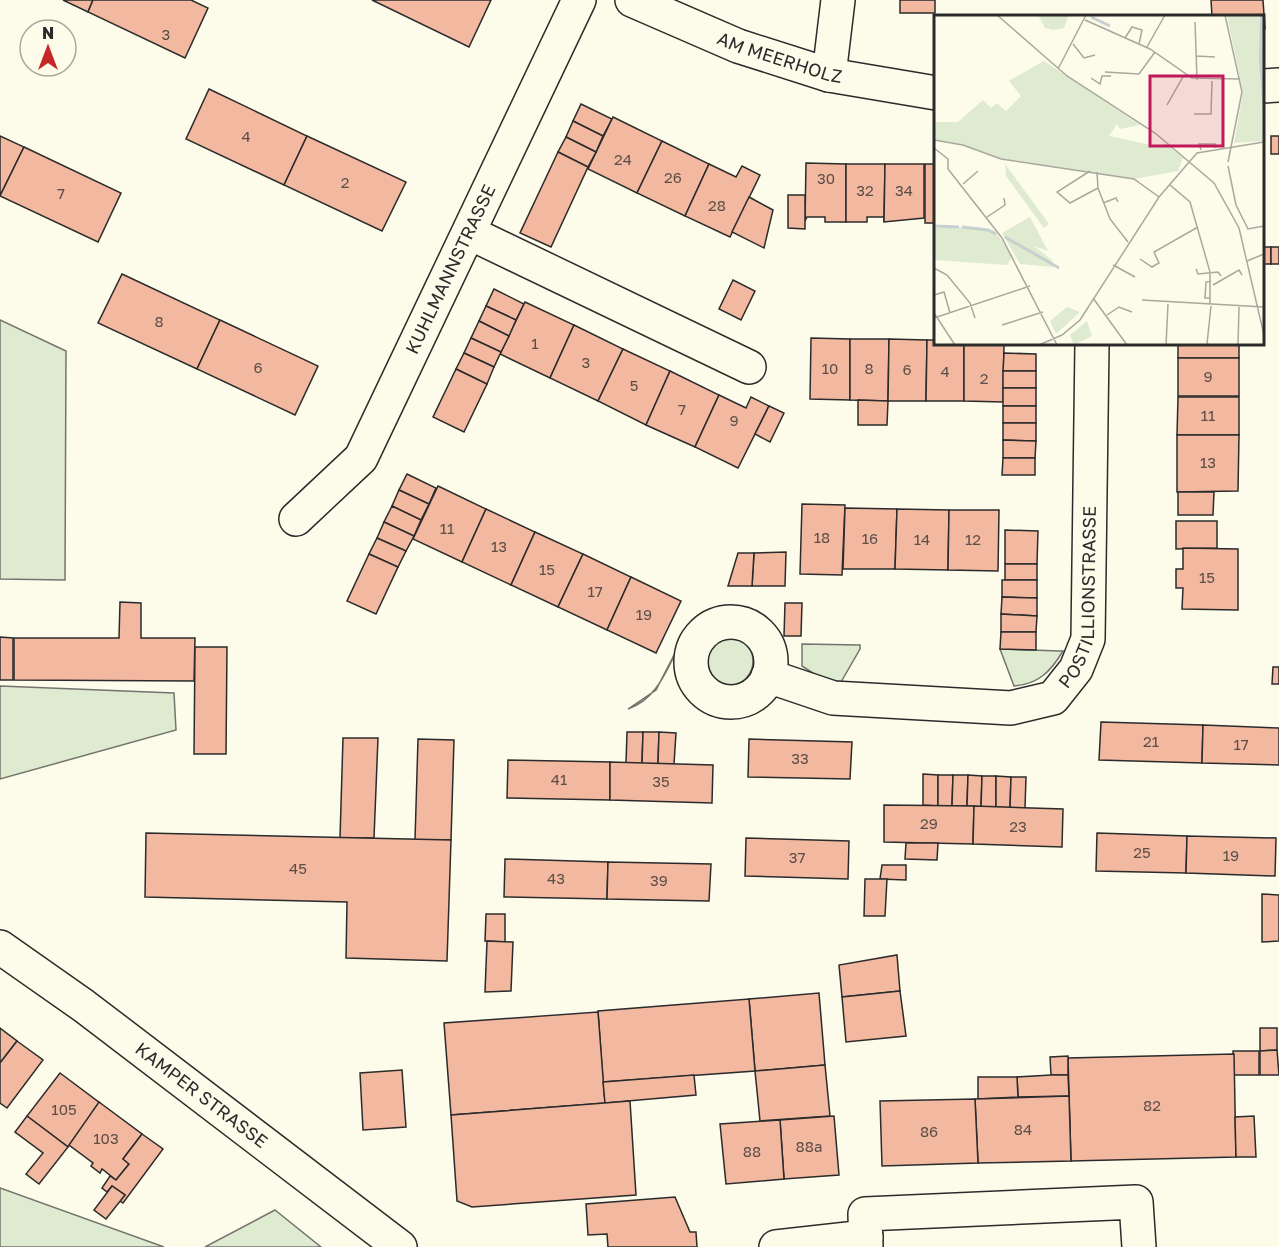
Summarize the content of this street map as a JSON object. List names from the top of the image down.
{
  "streets": {
    "street": [
      "AM MEERHOLZ",
      "KUHLMANNSTRASSE",
      "POSTILLIONSTRASSE",
      "KAMPER STRASSE"
    ]
  },
  "house_numbers": [
    "3",
    "4",
    "24",
    "26",
    "30",
    "2",
    "32",
    "34",
    "7",
    "28",
    "8",
    "1",
    "3",
    "6",
    "10",
    "8",
    "6",
    "4",
    "9",
    "2",
    "5",
    "7",
    "11",
    "9",
    "13",
    "11",
    "18",
    "16",
    "14",
    "12",
    "13",
    "15",
    "15",
    "17",
    "19",
    "21",
    "17",
    "33",
    "41",
    "35",
    "29",
    "23",
    "25",
    "19",
    "37",
    "45",
    "43",
    "39",
    "82",
    "105",
    "84",
    "86",
    "103",
    "88a",
    "88"
  ],
  "north": "top"
}
